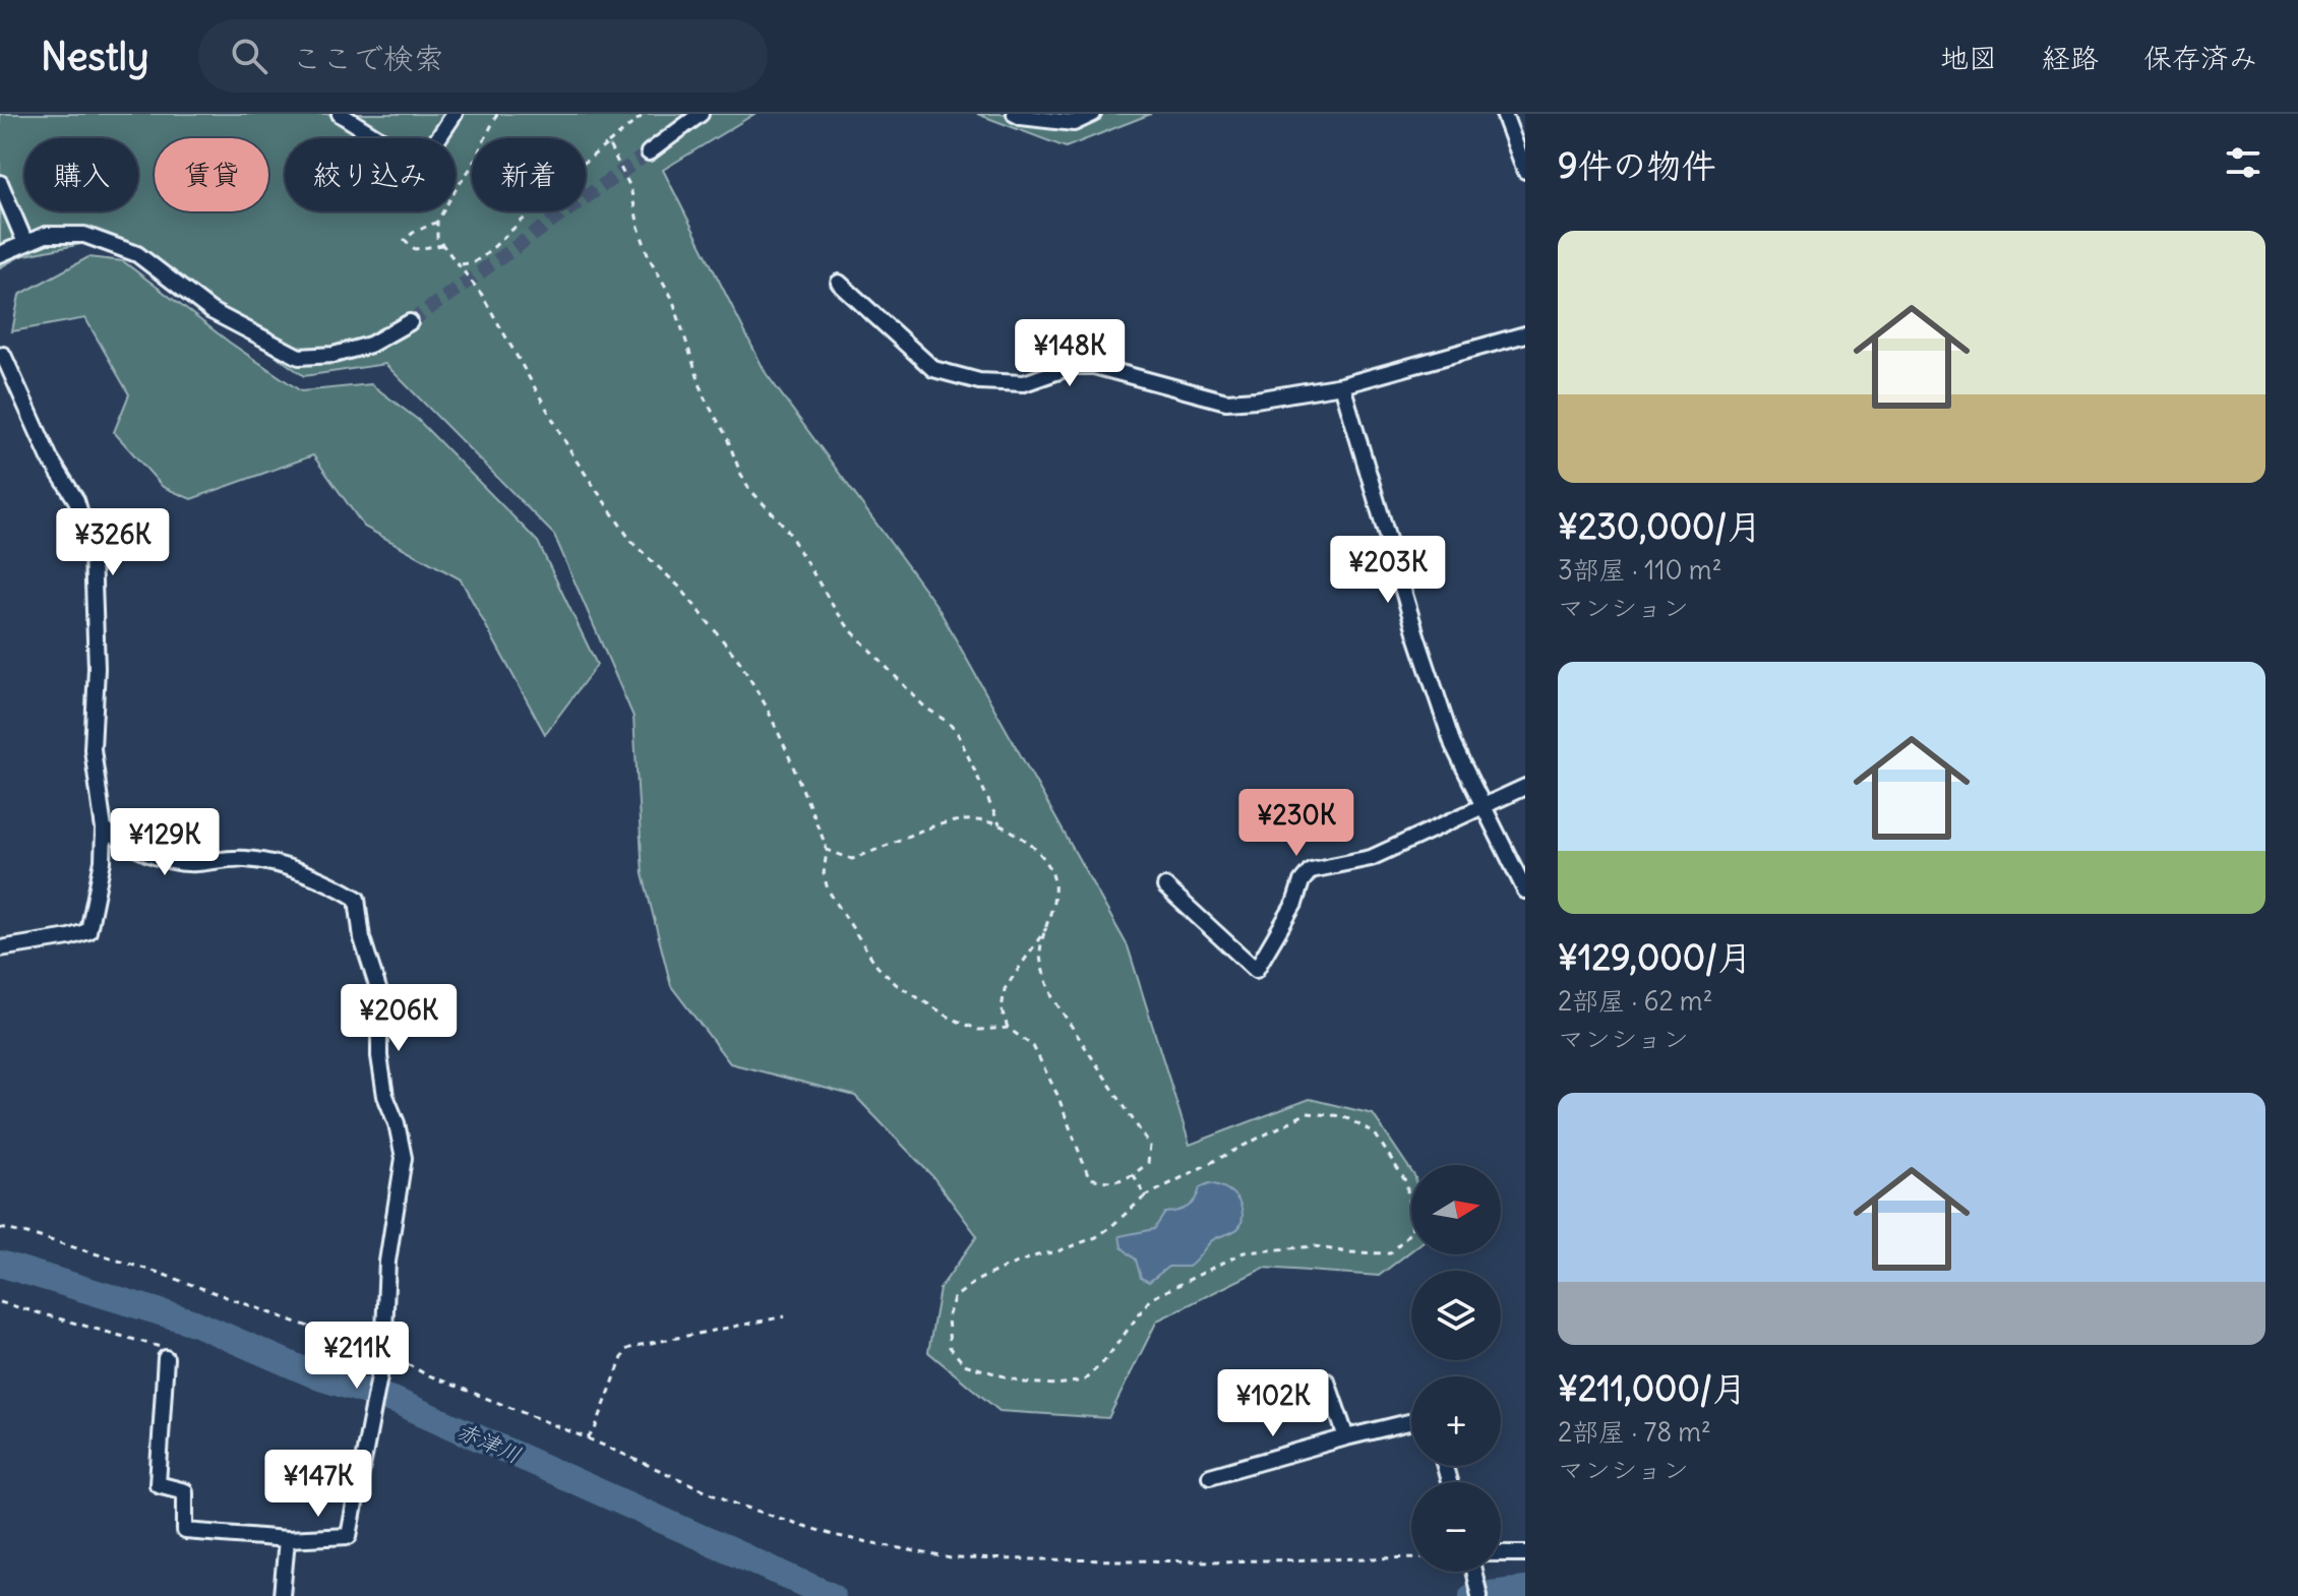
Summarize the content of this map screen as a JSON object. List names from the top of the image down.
{
  "water": ["赤津川"],
  "north": "right",
  "page": {
    "header": "Nestly",
    "search": "ここで検索",
    "nav": ["地図", "経路", "保存済み"],
    "heading": "9件の物件",
    "chip": [
      "購入",
      "賃貸",
      "絞り込み",
      "新着"
    ],
    "list": [
      {
        "name": "¥230,000/月",
        "note": "3部屋 · 110 m² · マンション"
      },
      {
        "name": "¥129,000/月",
        "note": "2部屋 · 62 m² · マンション"
      },
      {
        "name": "¥211,000/月",
        "note": "2部屋 · 78 m² · マンション"
      }
    ],
    "price": [
      "¥148K",
      "¥326K",
      "¥203K",
      "¥230K",
      "¥129K",
      "¥206K",
      "¥211K",
      "¥102K",
      "¥147K"
    ],
    "map_buttons": ["+", "−"]
  }
}
